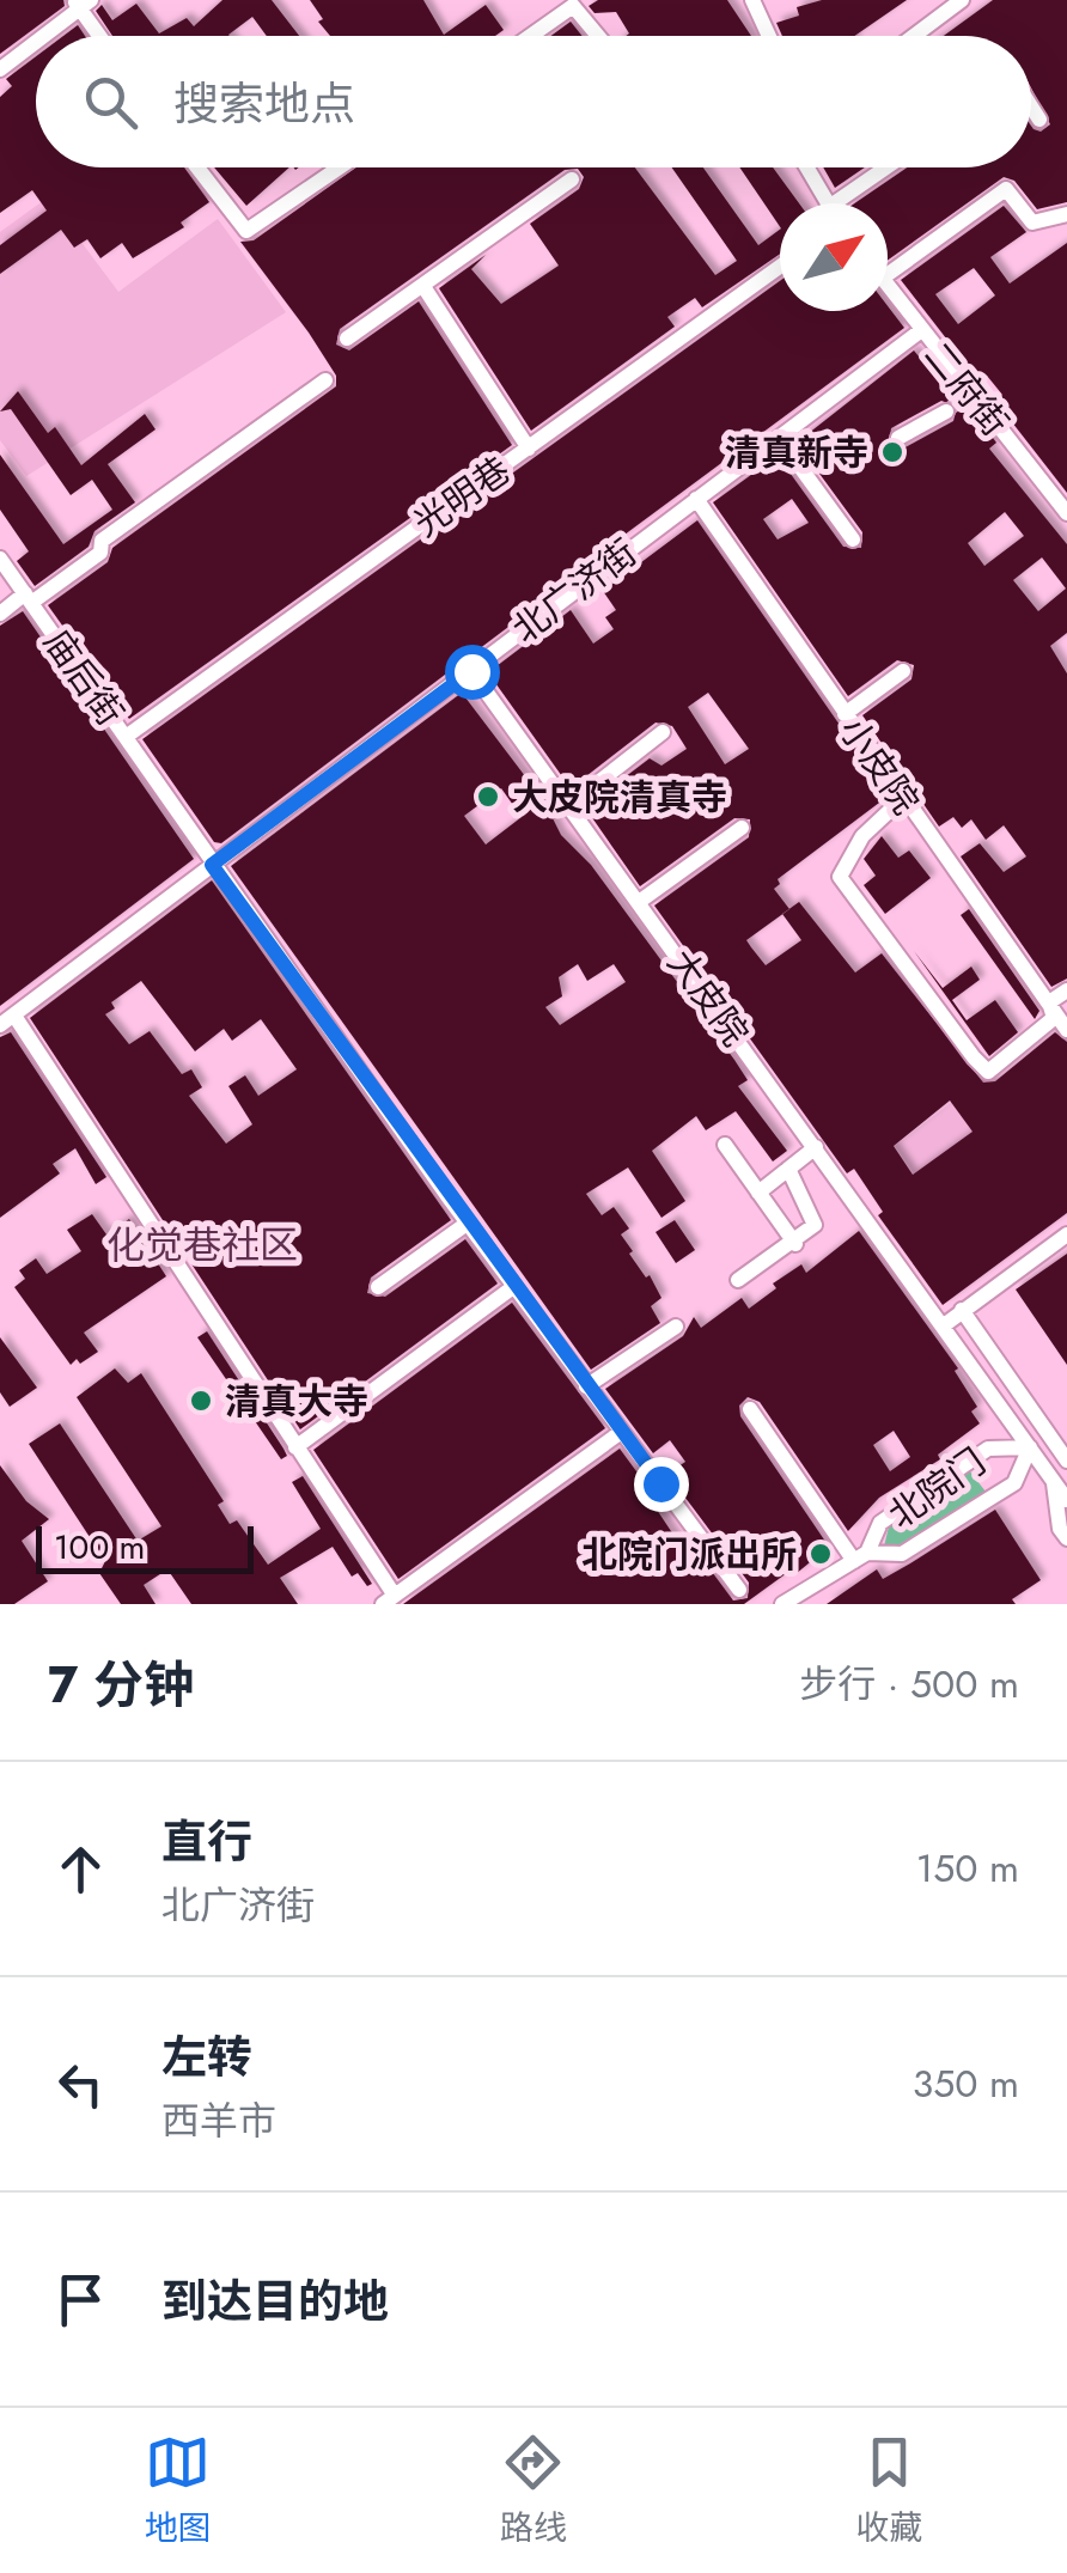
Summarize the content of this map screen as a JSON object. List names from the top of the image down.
{
  "streets": {
    "street": [
      "二府街",
      "光明巷",
      "北广济街",
      "庙后街",
      "小皮院",
      "大皮院",
      "北院门"
    ]
  },
  "crossings": [
    ["二府街", "北广济街"],
    ["光明巷", "庙后街"],
    ["北广济街", "庙后街"],
    ["北广济街", "小皮院"],
    ["北广济街", "大皮院"],
    ["大皮院", "北院门"]
  ],
  "districts": ["化觉巷社区"],
  "places": [
    "清真新寺",
    "大皮院清真寺",
    "清真大寺",
    "北院门派出所"
  ],
  "scale_bar": "100 m",
  "north": "top right",
  "page": {
    "search": "搜索地点",
    "scale": "100 m",
    "heading": ["7 分钟", "步行 · 500 m"],
    "list": [
      ["直行", "北广济街", "150 m"],
      ["左转", "西羊市", "350 m"],
      "到达目的地"
    ],
    "nav": ["地图", "路线", "收藏"]
  }
}
